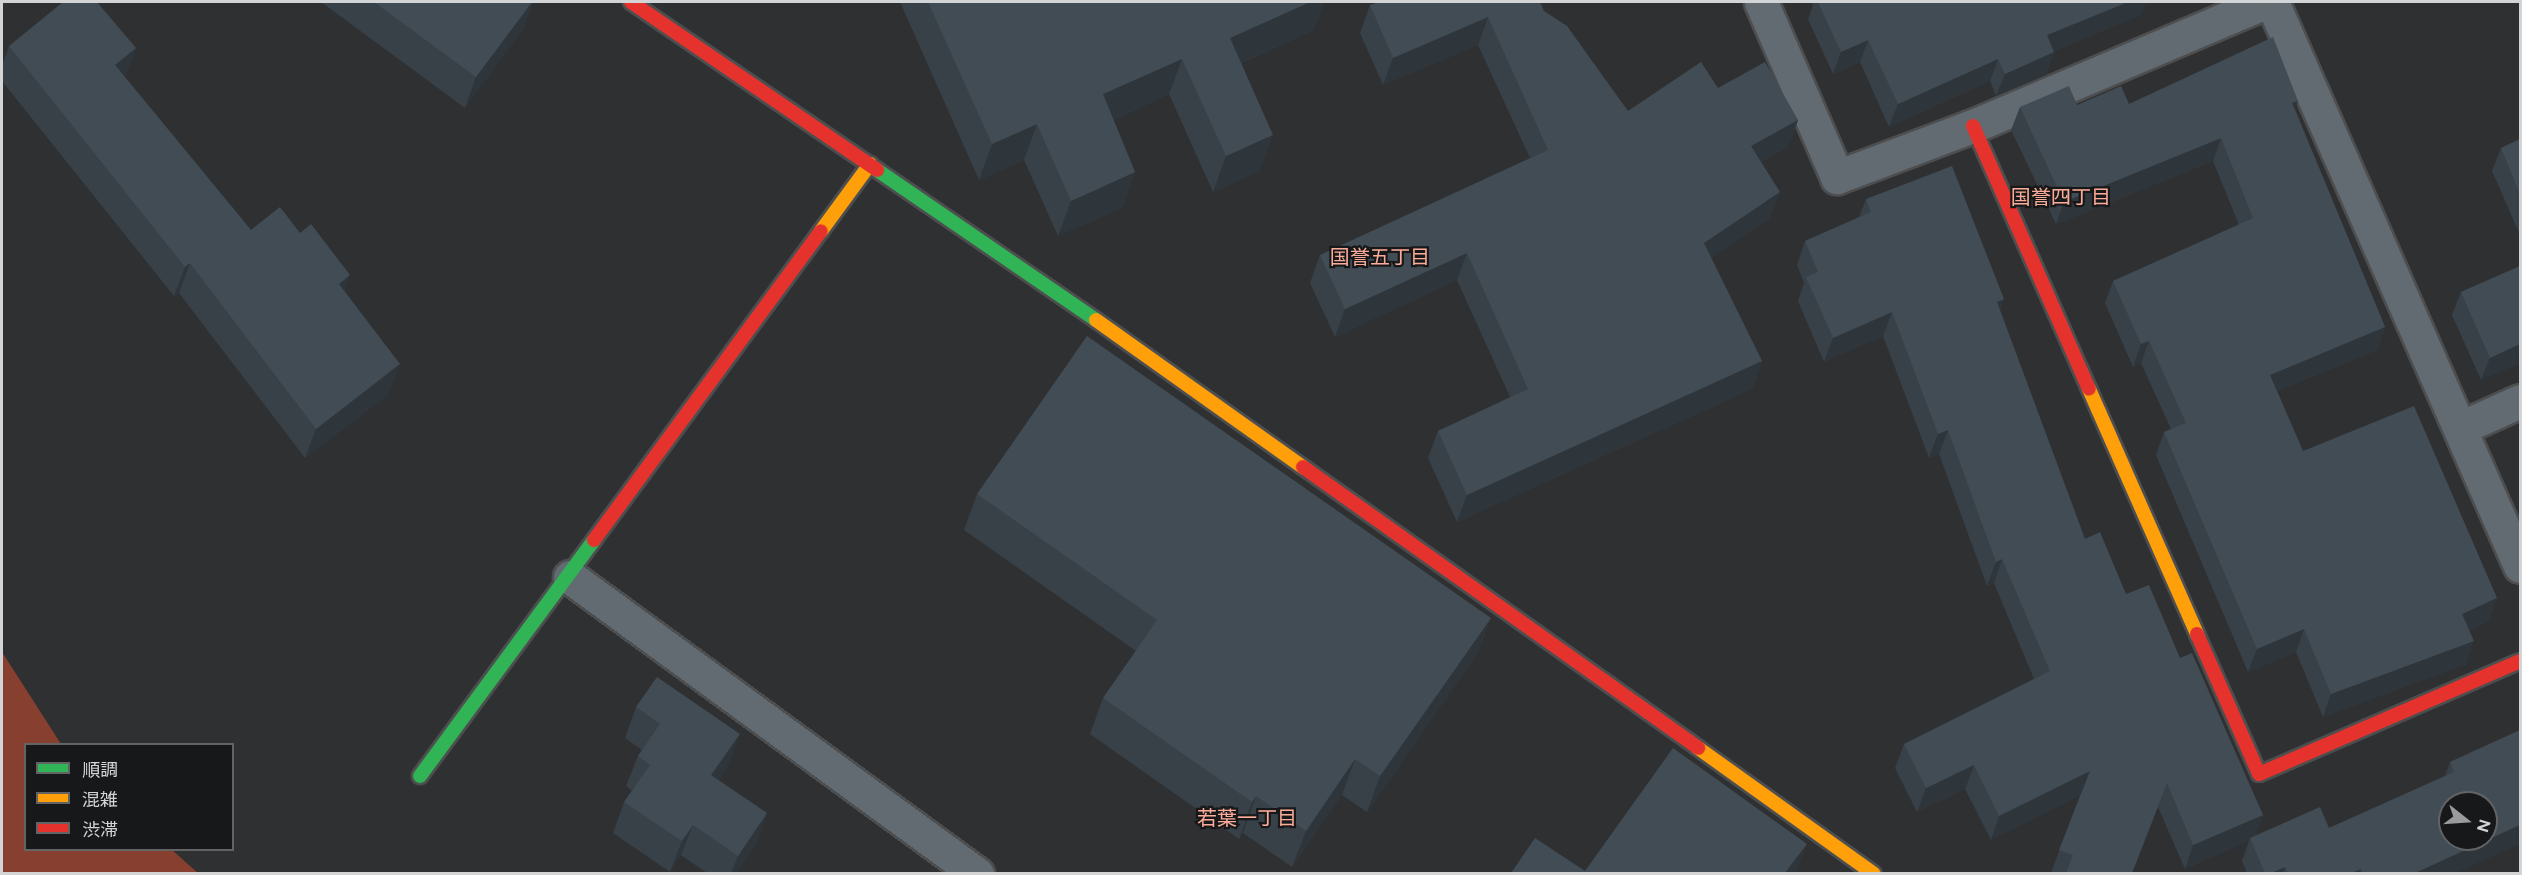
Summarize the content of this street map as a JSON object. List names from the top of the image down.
{
  "districts": ["国誉四丁目", "国誉五丁目", "若葉一丁目"],
  "legend": ["順調", "混雑", "渋滞"],
  "north": "right"
}
